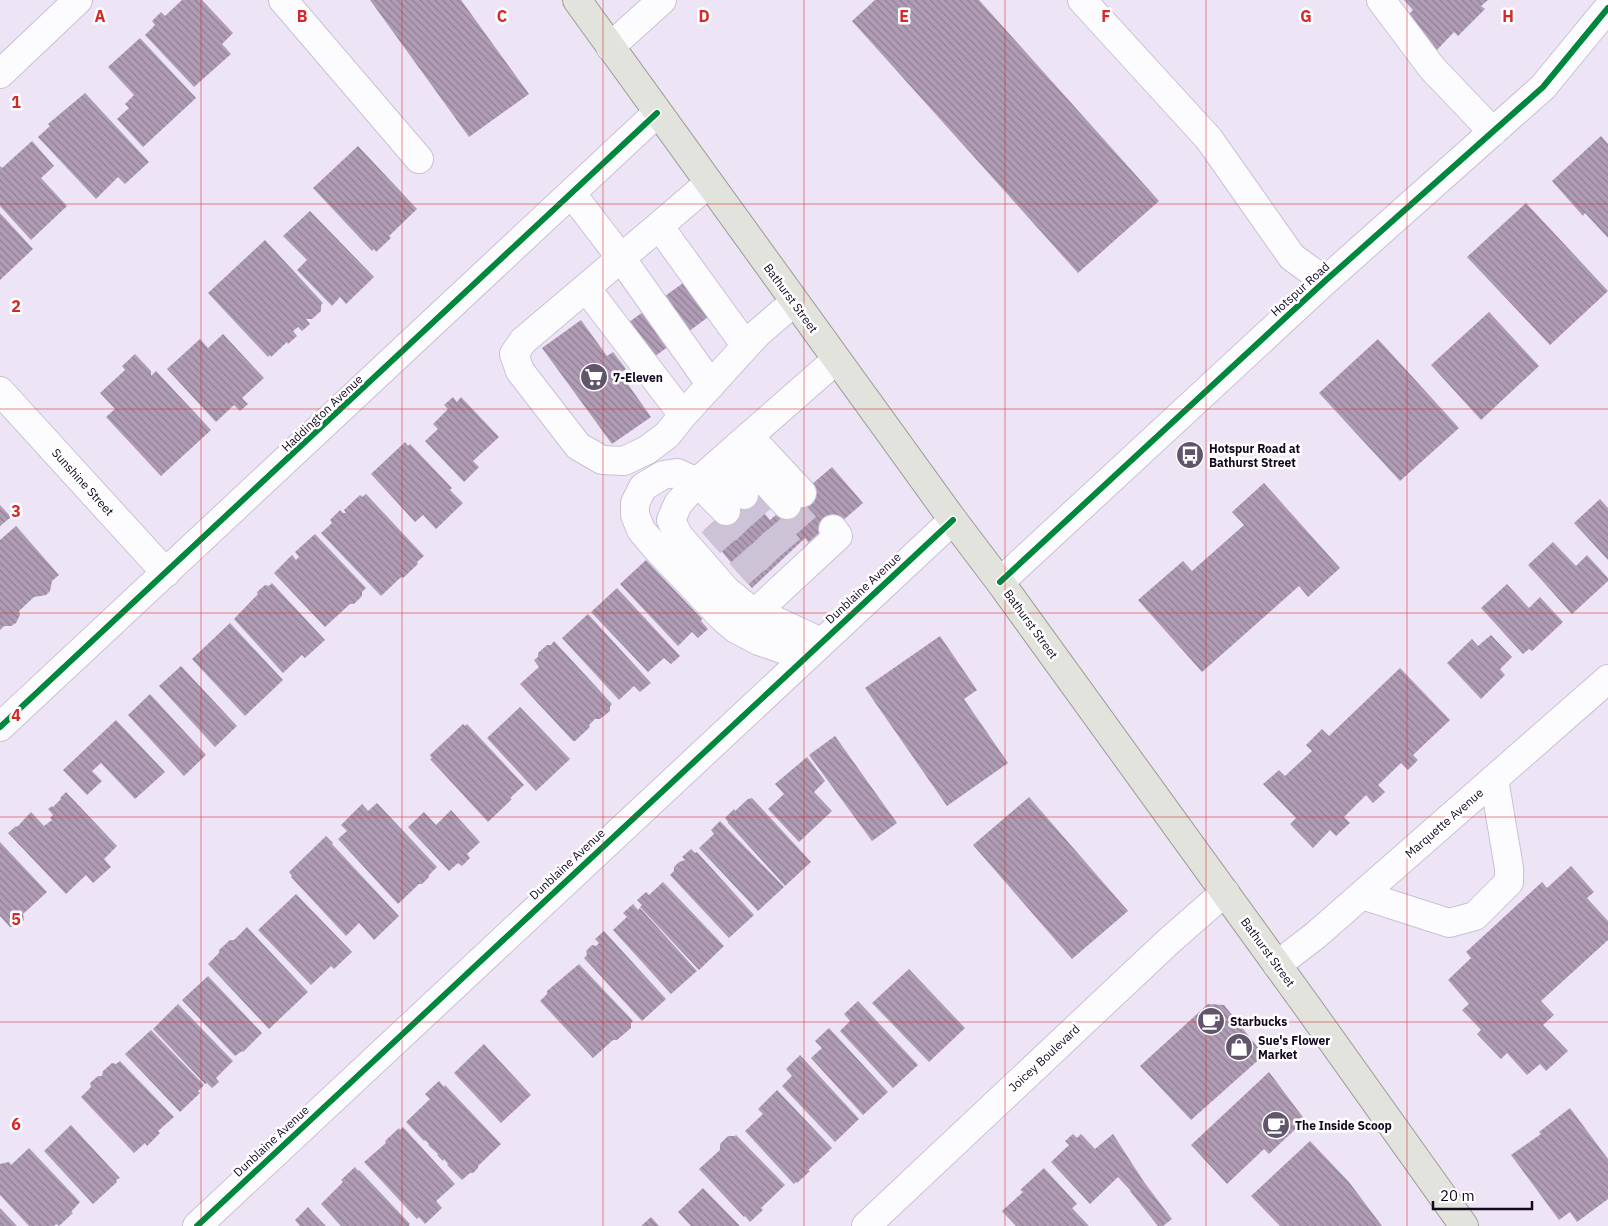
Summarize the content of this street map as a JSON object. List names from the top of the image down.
{
  "streets": {
    "main road": ["Bathurst Street"],
    "street": [
      "Hotspur Road",
      "Haddington Avenue",
      "Sunshine Street",
      "Dunblaine Avenue",
      "Marquette Avenue",
      "Joicey Boulevard"
    ]
  },
  "crossings": [
    ["Hotspur Road", "Bathurst Street"],
    ["Bathurst Street", "Haddington Avenue"],
    ["Bathurst Street", "Dunblaine Avenue"],
    ["Bathurst Street", "Marquette Avenue"],
    ["Bathurst Street", "Joicey Boulevard"],
    ["Haddington Avenue", "Sunshine Street"]
  ],
  "places": {
    "supermarket": ["7-Eleven"],
    "bus stop": ["Hotspur Road at Bathurst Street"],
    "cafe": ["Starbucks", "The Inside Scoop"],
    "shop": ["Sue's Flower Market"]
  },
  "scale_bar": "20 m",
  "grid": {
    "columns": [
      "A",
      "B",
      "C",
      "D",
      "E",
      "F",
      "G",
      "H"
    ],
    "rows": [
      "1",
      "2",
      "3",
      "4",
      "5",
      "6"
    ]
  }
}
